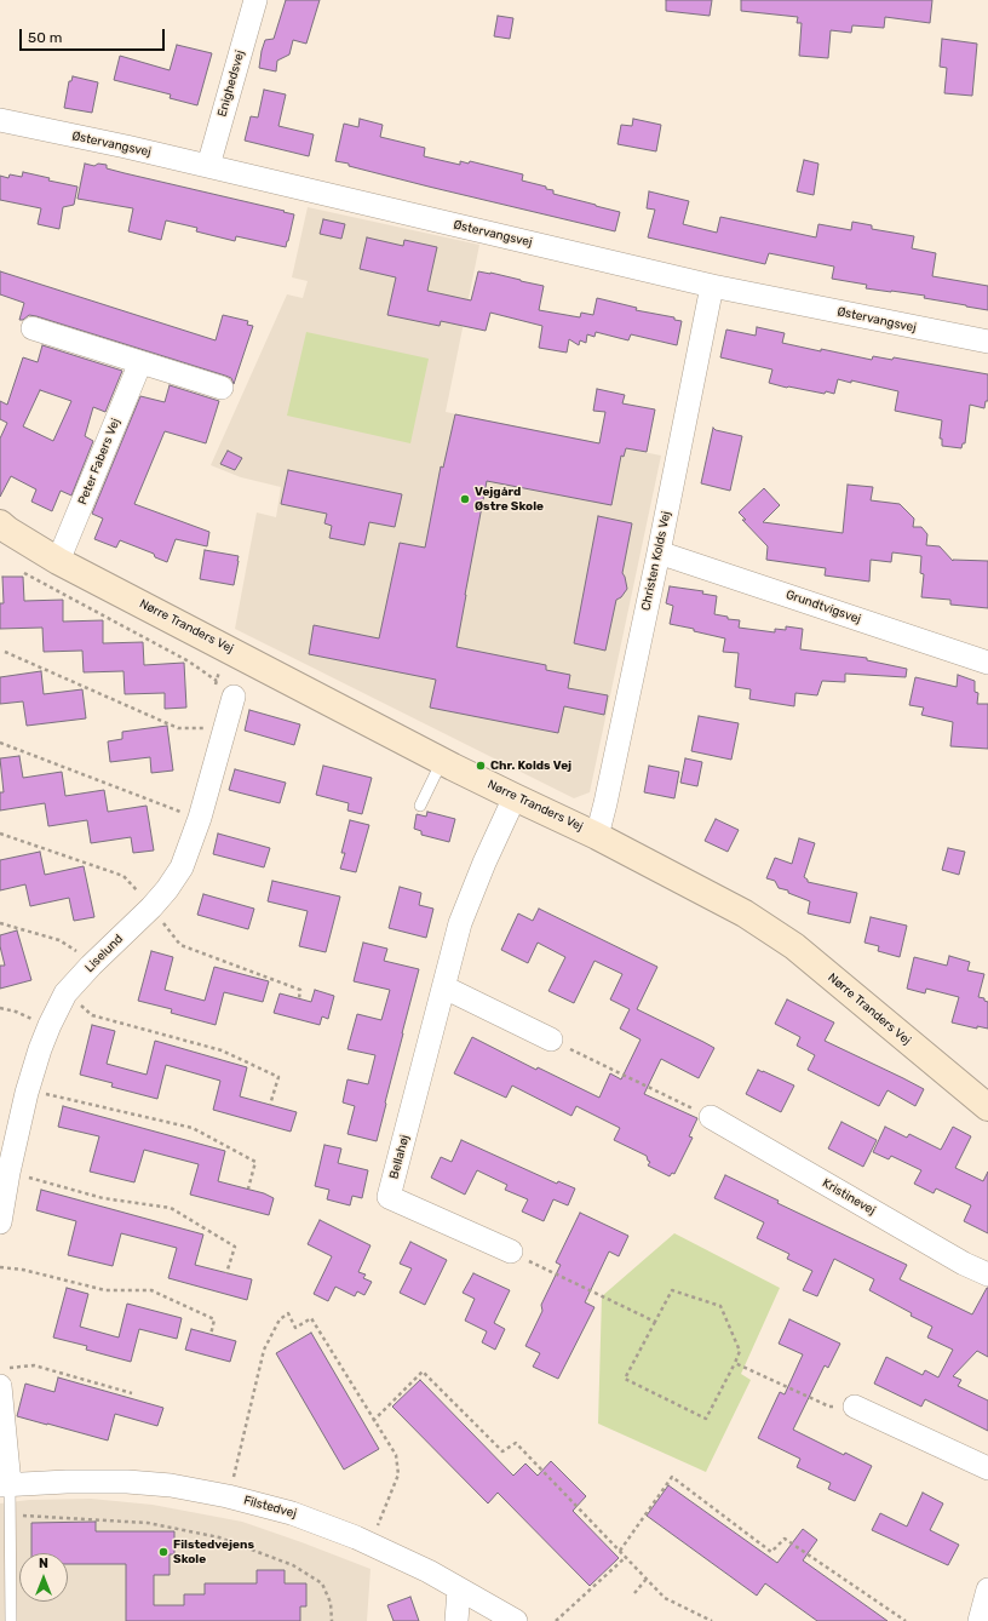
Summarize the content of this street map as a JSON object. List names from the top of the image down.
{
  "streets": {
    "street": [
      "Enighedsvej",
      "Østervangsvej",
      "Peter Fabers Vej",
      "Christen Kolds Vej",
      "Grundtvigsvej",
      "Nørre Tranders Vej",
      "Liselund",
      "Bellahøj",
      "Kristinevej",
      "Filstedvej"
    ]
  },
  "crossings": [
    ["Enighedsvej", "Østervangsvej"],
    ["Østervangsvej", "Christen Kolds Vej"],
    ["Peter Fabers Vej", "Nørre Tranders Vej"],
    ["Christen Kolds Vej", "Grundtvigsvej"],
    ["Christen Kolds Vej", "Nørre Tranders Vej"],
    ["Nørre Tranders Vej", "Bellahøj"]
  ],
  "places": ["Vejgård Østre Skole", "Chr. Kolds Vej", "Filstedvejens Skole"],
  "scale_bar": "50 m",
  "north": "top"
}
